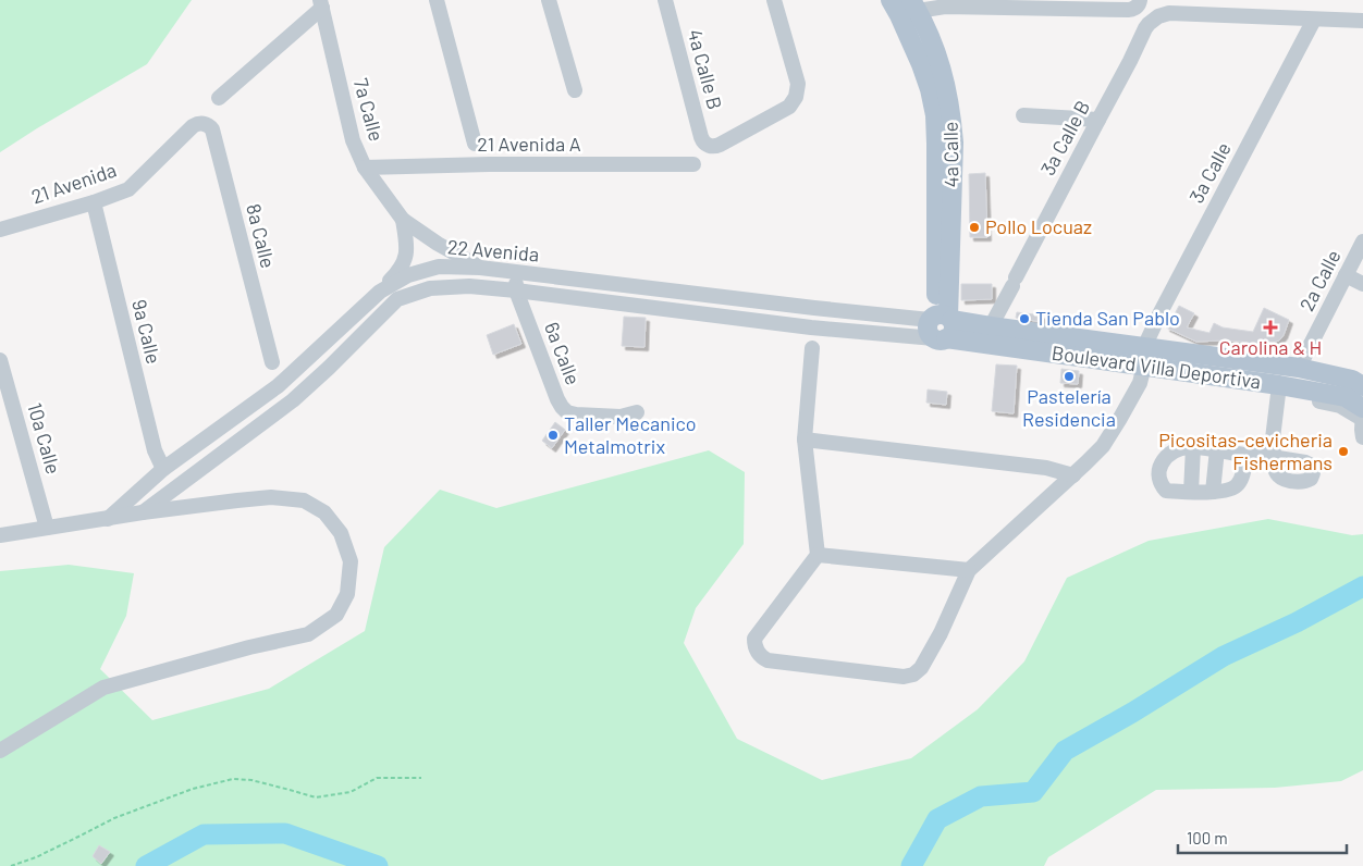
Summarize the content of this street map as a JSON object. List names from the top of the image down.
{
  "streets": {
    "main road": ["4a Calle", "Boulevard Villa Deportiva"],
    "street": [
      "4a Calle B",
      "7a Calle",
      "3a Calle B",
      "21 Avenida A",
      "3a Calle",
      "21 Avenida",
      "8a Calle",
      "22 Avenida",
      "2a Calle",
      "9a Calle",
      "6a Calle",
      "10a Calle"
    ]
  },
  "crossings": [
    ["7a Calle", "21 Avenida A"],
    ["7a Calle", "22 Avenida"],
    ["3a Calle B", "3a Calle"],
    ["3a Calle B", "Boulevard Villa Deportiva"],
    ["4a Calle", "22 Avenida"],
    ["4a Calle", "Boulevard Villa Deportiva"],
    ["3a Calle", "Boulevard Villa Deportiva"],
    ["21 Avenida", "8a Calle"],
    ["21 Avenida", "9a Calle"],
    ["22 Avenida", "9a Calle"],
    ["22 Avenida", "6a Calle"],
    ["22 Avenida", "Boulevard Villa Deportiva"],
    ["2a Calle", "Boulevard Villa Deportiva"]
  ],
  "places": {
    "other": [
      "Pollo Locuaz",
      "Tienda San Pablo",
      "Pastelería Residencia",
      "Taller Mecanico Metalmotrix",
      "Picositas-cevicheria Fishermans"
    ],
    "health": ["Carolina & H"]
  },
  "scale_bar": "100 m"
}
